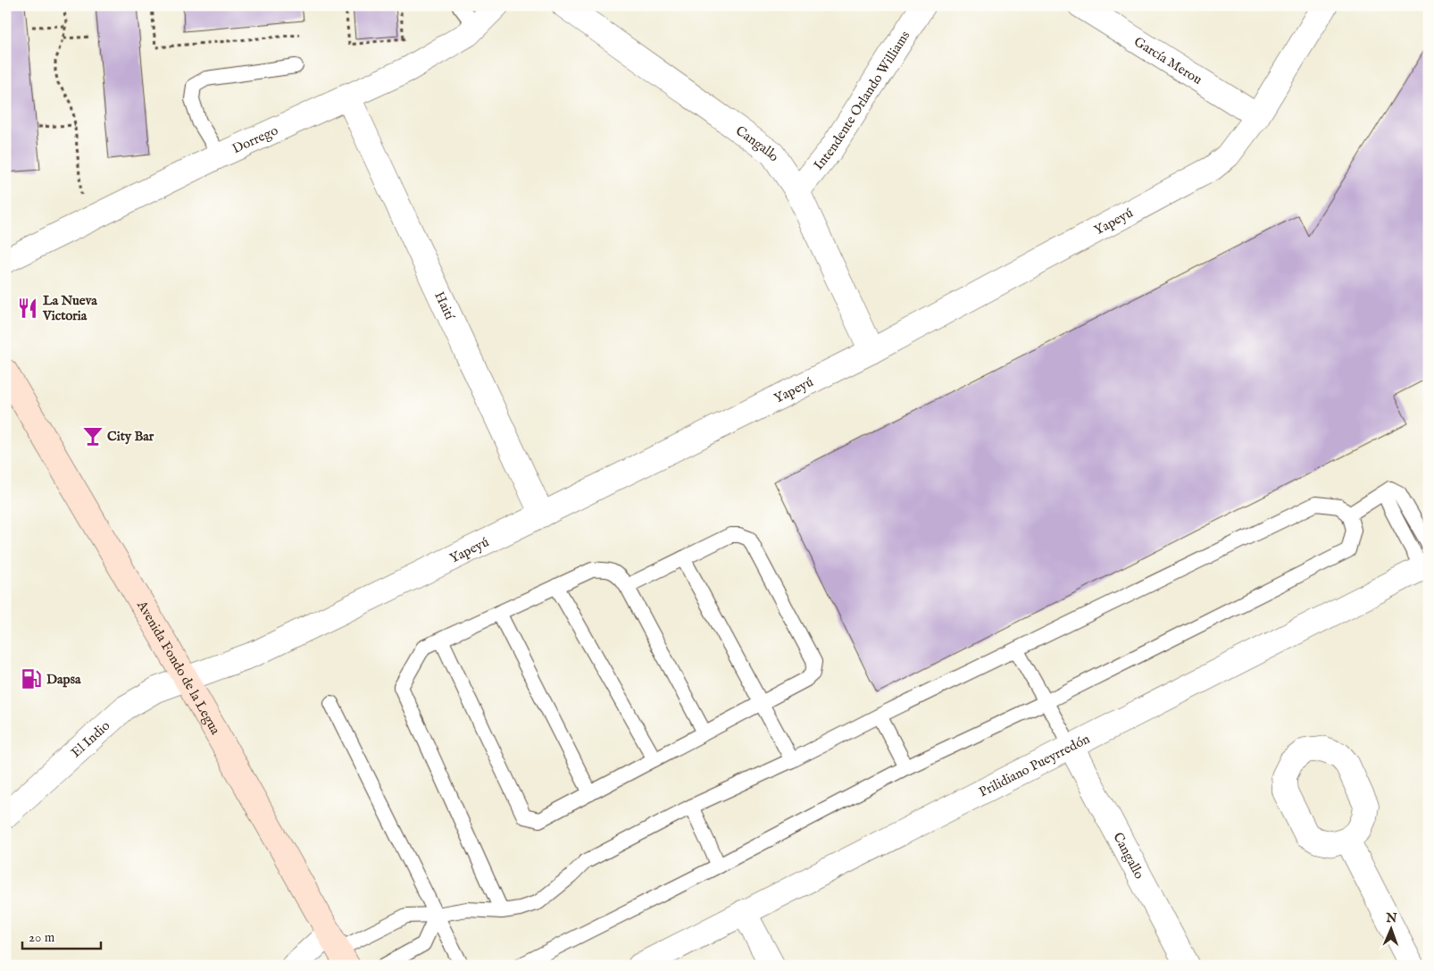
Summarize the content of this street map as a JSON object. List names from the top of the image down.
{
  "streets": {
    "main road": ["Avenida Fondo de la Legua"],
    "street": [
      "García Merou",
      "Intendente Orlando Williams",
      "Dorrego",
      "Cangallo",
      "Yapeyú",
      "Haití",
      "El Indio",
      "Prilidiano Pueyrredón"
    ]
  },
  "crossings": [
    ["García Merou", "Yapeyú"],
    ["Intendente Orlando Williams", "Cangallo"],
    ["Dorrego", "Haití"],
    ["Cangallo", "Yapeyú"],
    ["Cangallo", "Prilidiano Pueyrredón"],
    ["Yapeyú", "Haití"],
    ["Yapeyú", "Avenida Fondo de la Legua"],
    ["Yapeyú", "El Indio"],
    ["Avenida Fondo de la Legua", "El Indio"]
  ],
  "places": {
    "restaurant": ["La Nueva Victoria"],
    "bar": ["City Bar"],
    "fuel station": ["Dapsa"]
  },
  "scale_bar": "20 m",
  "north": "top"
}
